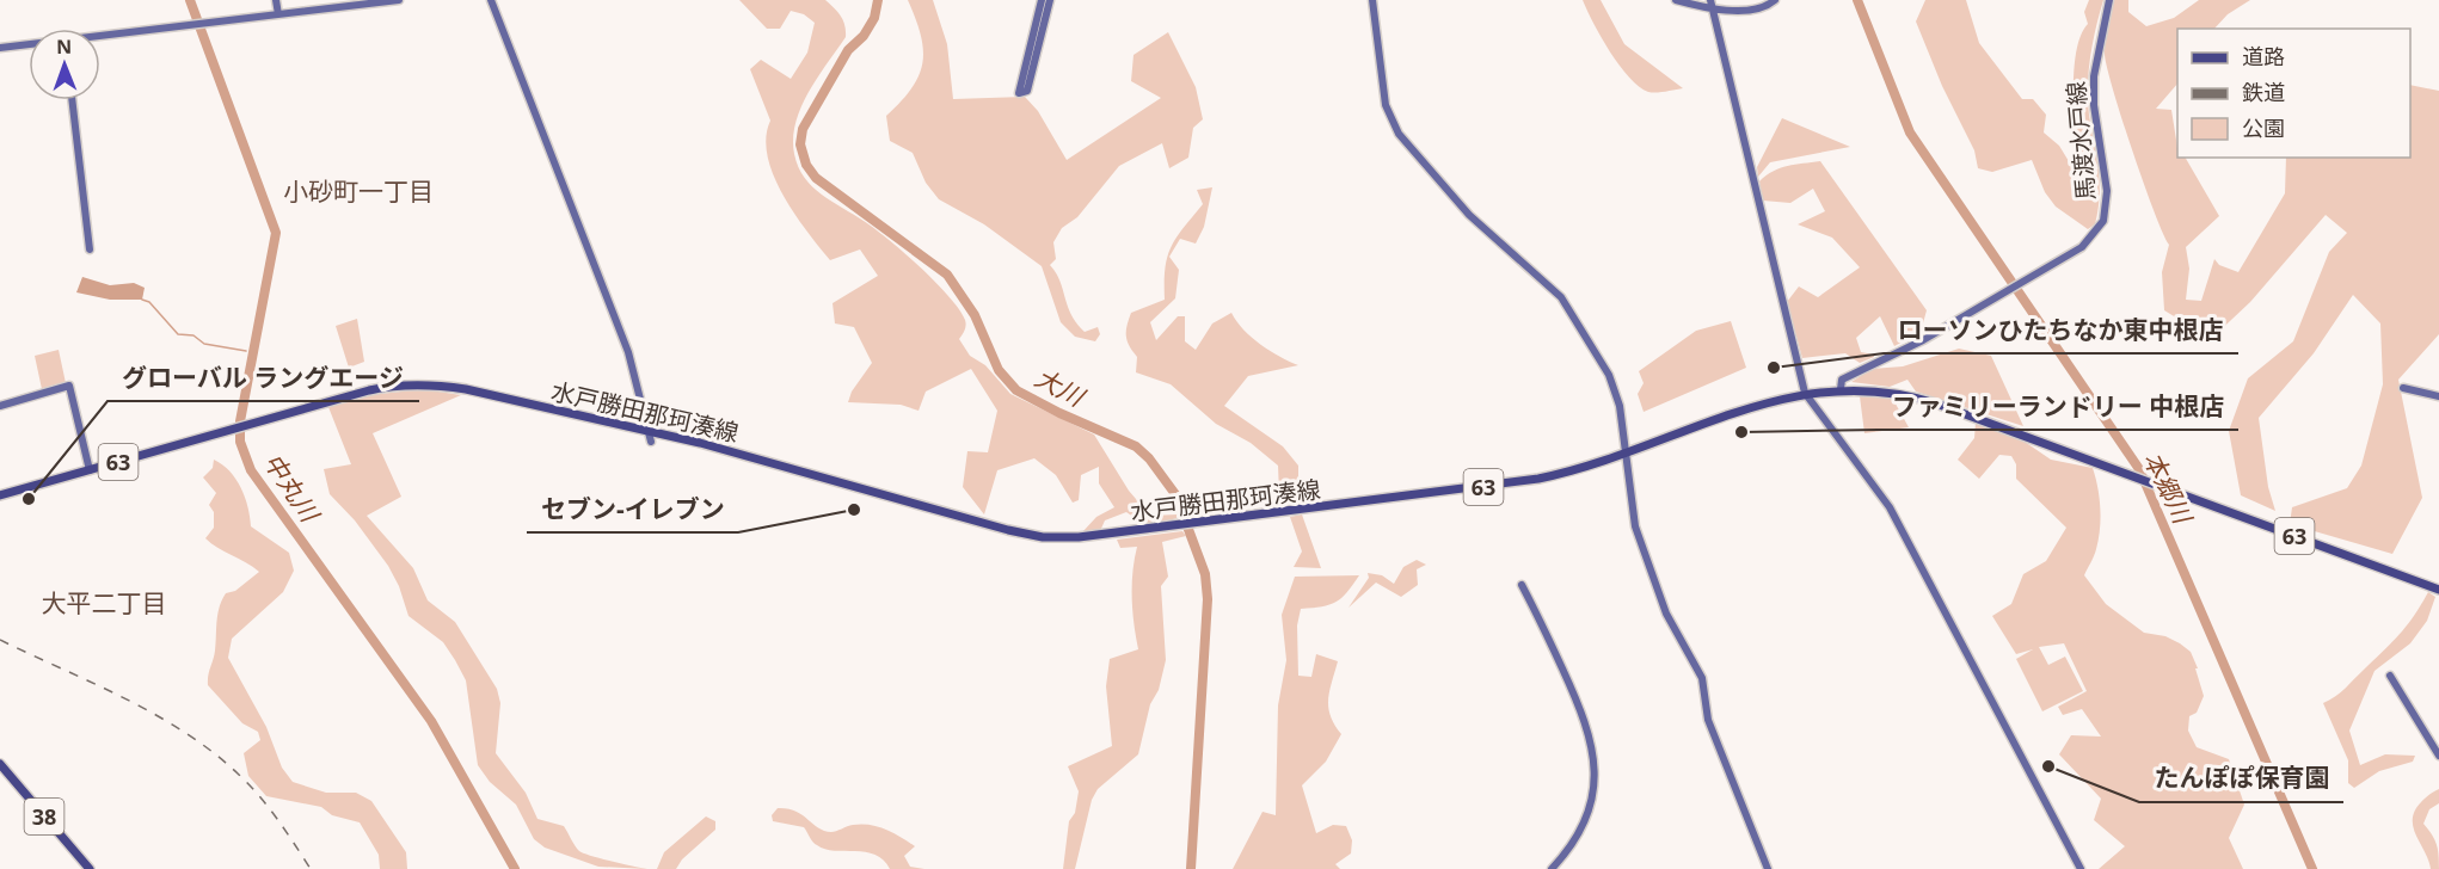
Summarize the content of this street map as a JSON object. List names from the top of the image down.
{
  "streets": {
    "main road": ["水戸勝田那珂湊線", "63", "38"],
    "street": ["馬渡水戸線"]
  },
  "crossings": [
    ["馬渡水戸線", "水戸勝田那珂湊線"]
  ],
  "districts": ["小砂町一丁目", "大平二丁目"],
  "water": ["大川", "中丸川", "本郷川"],
  "places": [
    "ローソンひたちなか東中根店",
    "ファミリーランドリー 中根店",
    "グローバル ラングエージ",
    "セブン-イレブン",
    "たんぽぽ保育園"
  ],
  "legend": ["道路", "鉄道", "公園"],
  "north": "top"
}
